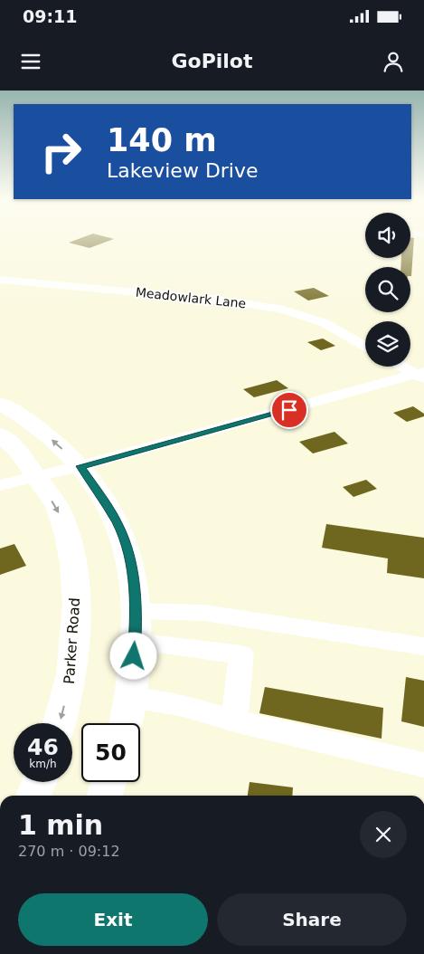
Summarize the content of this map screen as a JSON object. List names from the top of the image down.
{
  "streets": {
    "main road": ["Parker Road"],
    "street": ["Meadowlark Lane"]
  },
  "page": {
    "status": "09:11",
    "header": "GoPilot",
    "turn": ["140 m", "Lakeview Drive"],
    "speed": "46 km/h",
    "limit": "50",
    "heading": ["1 min", "270 m · 09:12"],
    "buttons": ["Exit", "Share"]
  }
}
